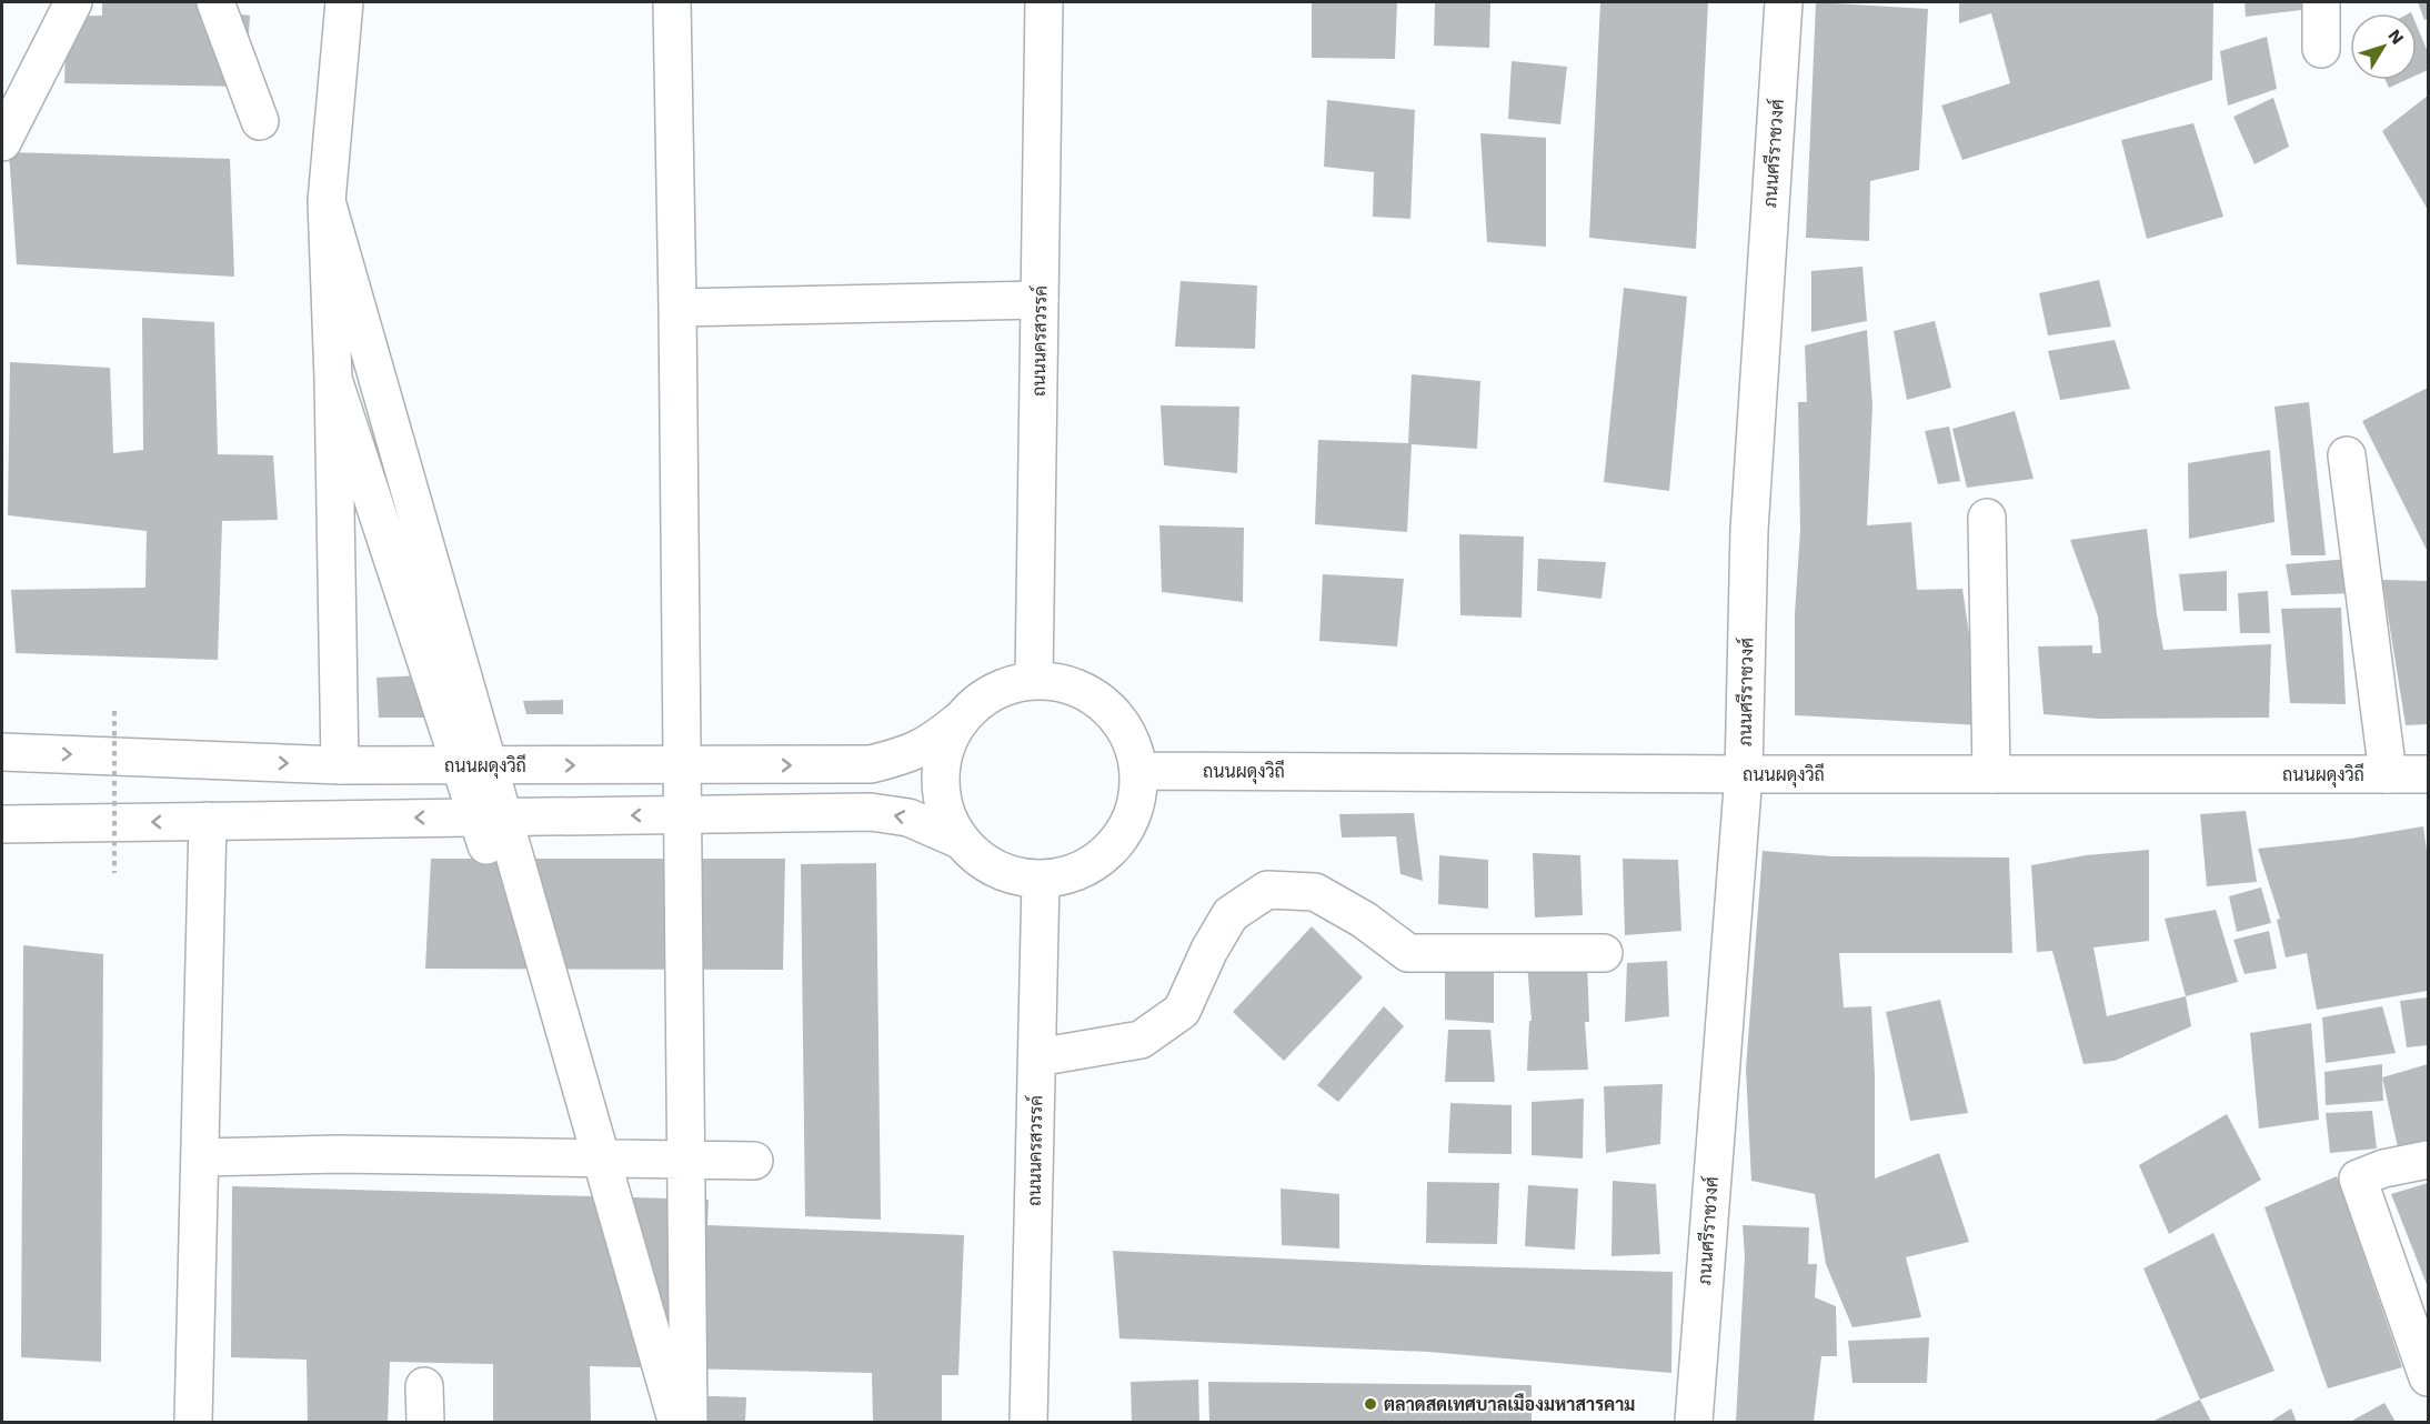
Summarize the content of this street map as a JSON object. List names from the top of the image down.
{
  "streets": {
    "main road": ["ภนนศรีราชวงศ์", "ถนนนครสวรรค์", "ถนนผดุงวิถี"]
  },
  "crossings": [
    ["ภนนศรีราชวงศ์", "ถนนผดุงวิถี"],
    ["ถนนนครสวรรค์", "ถนนผดุงวิถี"]
  ],
  "places": ["ตลาดสดเทศบาลเมืองมหาสารคาม"],
  "north": "top right"
}
